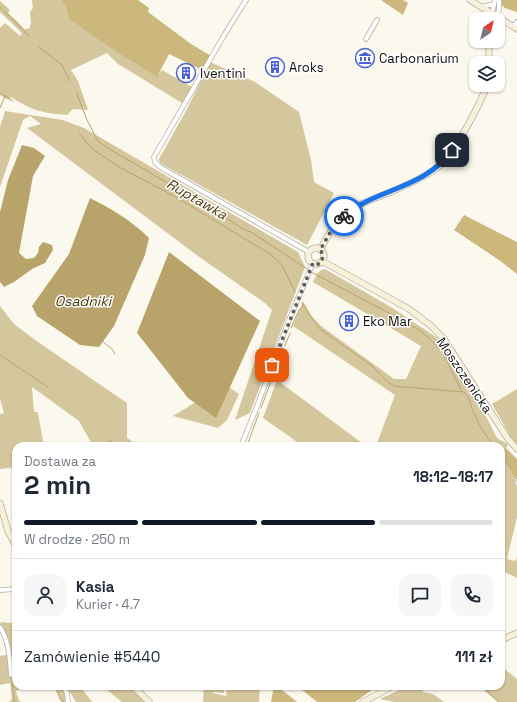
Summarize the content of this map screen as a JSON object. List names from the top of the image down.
{
  "streets": {
    "street": ["Moszczenicka"]
  },
  "water": ["Ruptawka", "Osadniki"],
  "places": {
    "museum": ["Carbonarium"],
    "building": ["Aroks", "Iventini", "Eko Mar"]
  },
  "north": "top right",
  "page": {
    "heading": ["2 min", "Dostawa za", "18:12–18:17"],
    "panel": [
      "Kasia",
      "Kurier · 4.7",
      "Zamówienie #5440",
      "111 zł"
    ],
    "bar": "W drodze · 250 m"
  }
}
